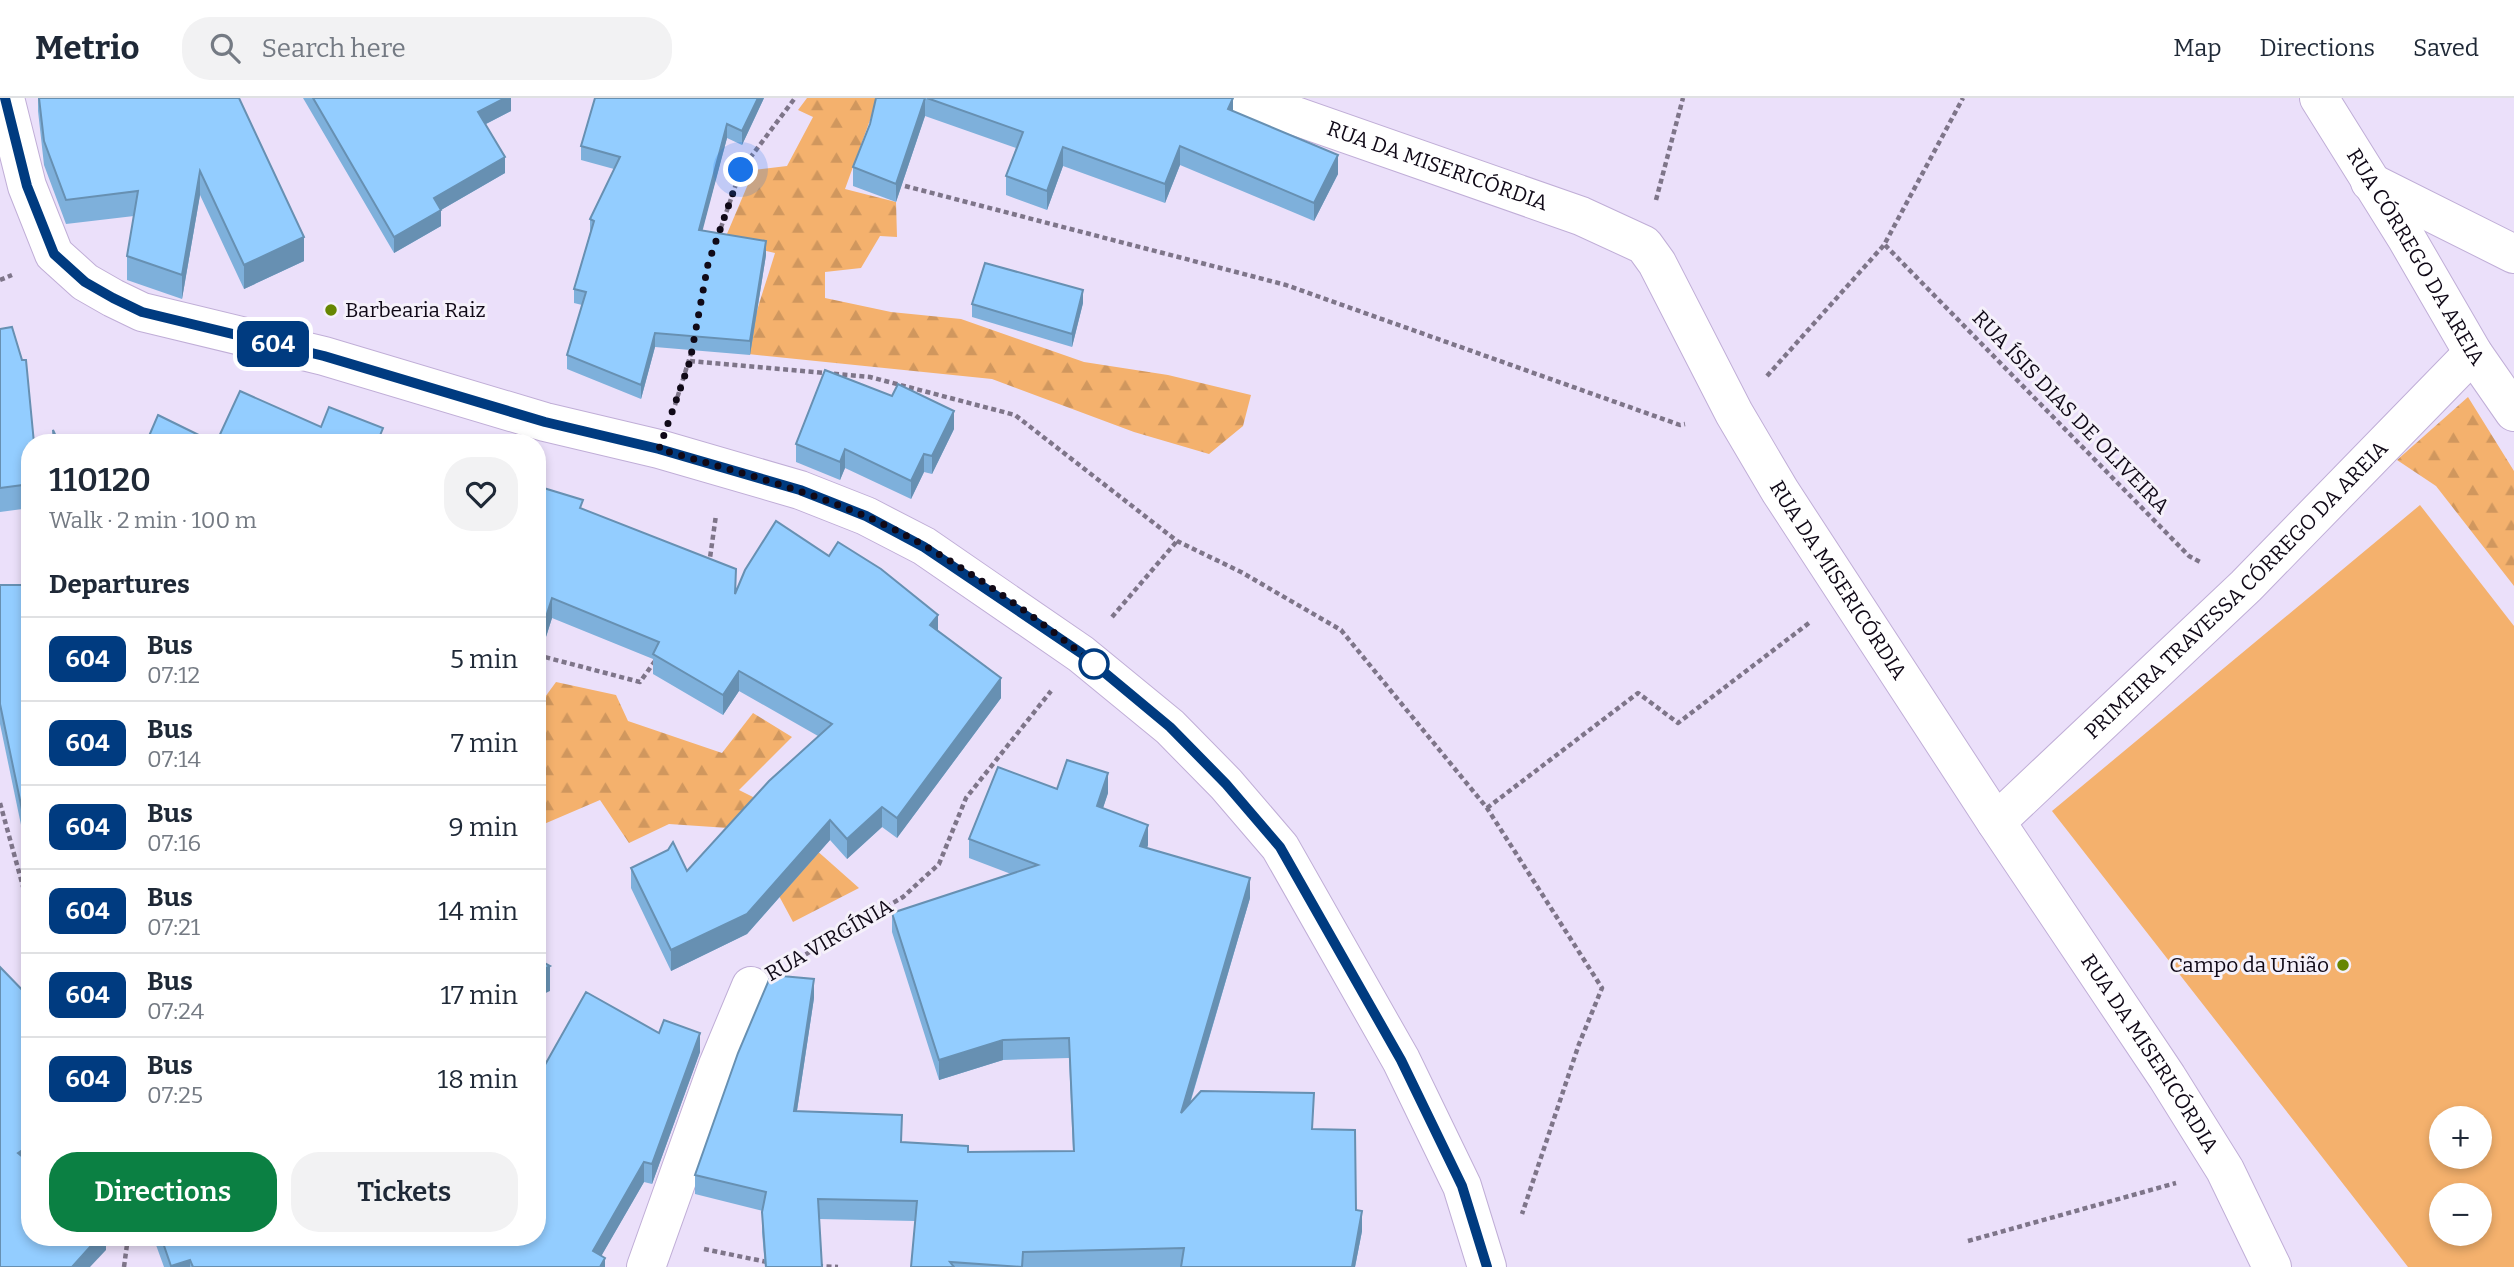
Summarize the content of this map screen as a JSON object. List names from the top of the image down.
{
  "streets": {
    "street": [
      "RUA DA MISERICÓRDIA",
      "RUA CÓRREGO DA AREIA",
      "PRIMEIRA TRAVESSA CÓRREGO DA AREIA",
      "RUA VIRGÍNIA"
    ],
    "path": ["RUA ÍSIS DIAS DE OLIVEIRA"]
  },
  "crossings": [
    ["RUA DA MISERICÓRDIA", "PRIMEIRA TRAVESSA CÓRREGO DA AREIA"],
    ["RUA CÓRREGO DA AREIA", "PRIMEIRA TRAVESSA CÓRREGO DA AREIA"],
    ["RUA ÍSIS DIAS DE OLIVEIRA", "PRIMEIRA TRAVESSA CÓRREGO DA AREIA"]
  ],
  "places": ["Barbearia Raiz", "Campo da União"],
  "lines": ["bus line 604"],
  "page": {
    "header": "Metrio",
    "search": "Search here",
    "nav": ["Map", "Directions", "Saved"],
    "on_map": "604",
    "heading": [
      ["110120", "Walk · 2 min · 100 m"],
      "Departures"
    ],
    "list": [
      {
        "mark": "604",
        "name": "Bus",
        "note": "07:12",
        "value": "5 min"
      },
      {
        "mark": "604",
        "name": "Bus",
        "note": "07:14",
        "value": "7 min"
      },
      {
        "mark": "604",
        "name": "Bus",
        "note": "07:16",
        "value": "9 min"
      },
      {
        "mark": "604",
        "name": "Bus",
        "note": "07:21",
        "value": "14 min"
      },
      {
        "mark": "604",
        "name": "Bus",
        "note": "07:24",
        "value": "17 min"
      },
      {
        "mark": "604",
        "name": "Bus",
        "note": "07:25",
        "value": "18 min"
      }
    ],
    "map_buttons": ["+", "−"],
    "buttons": ["Directions", "Tickets"]
  }
}
